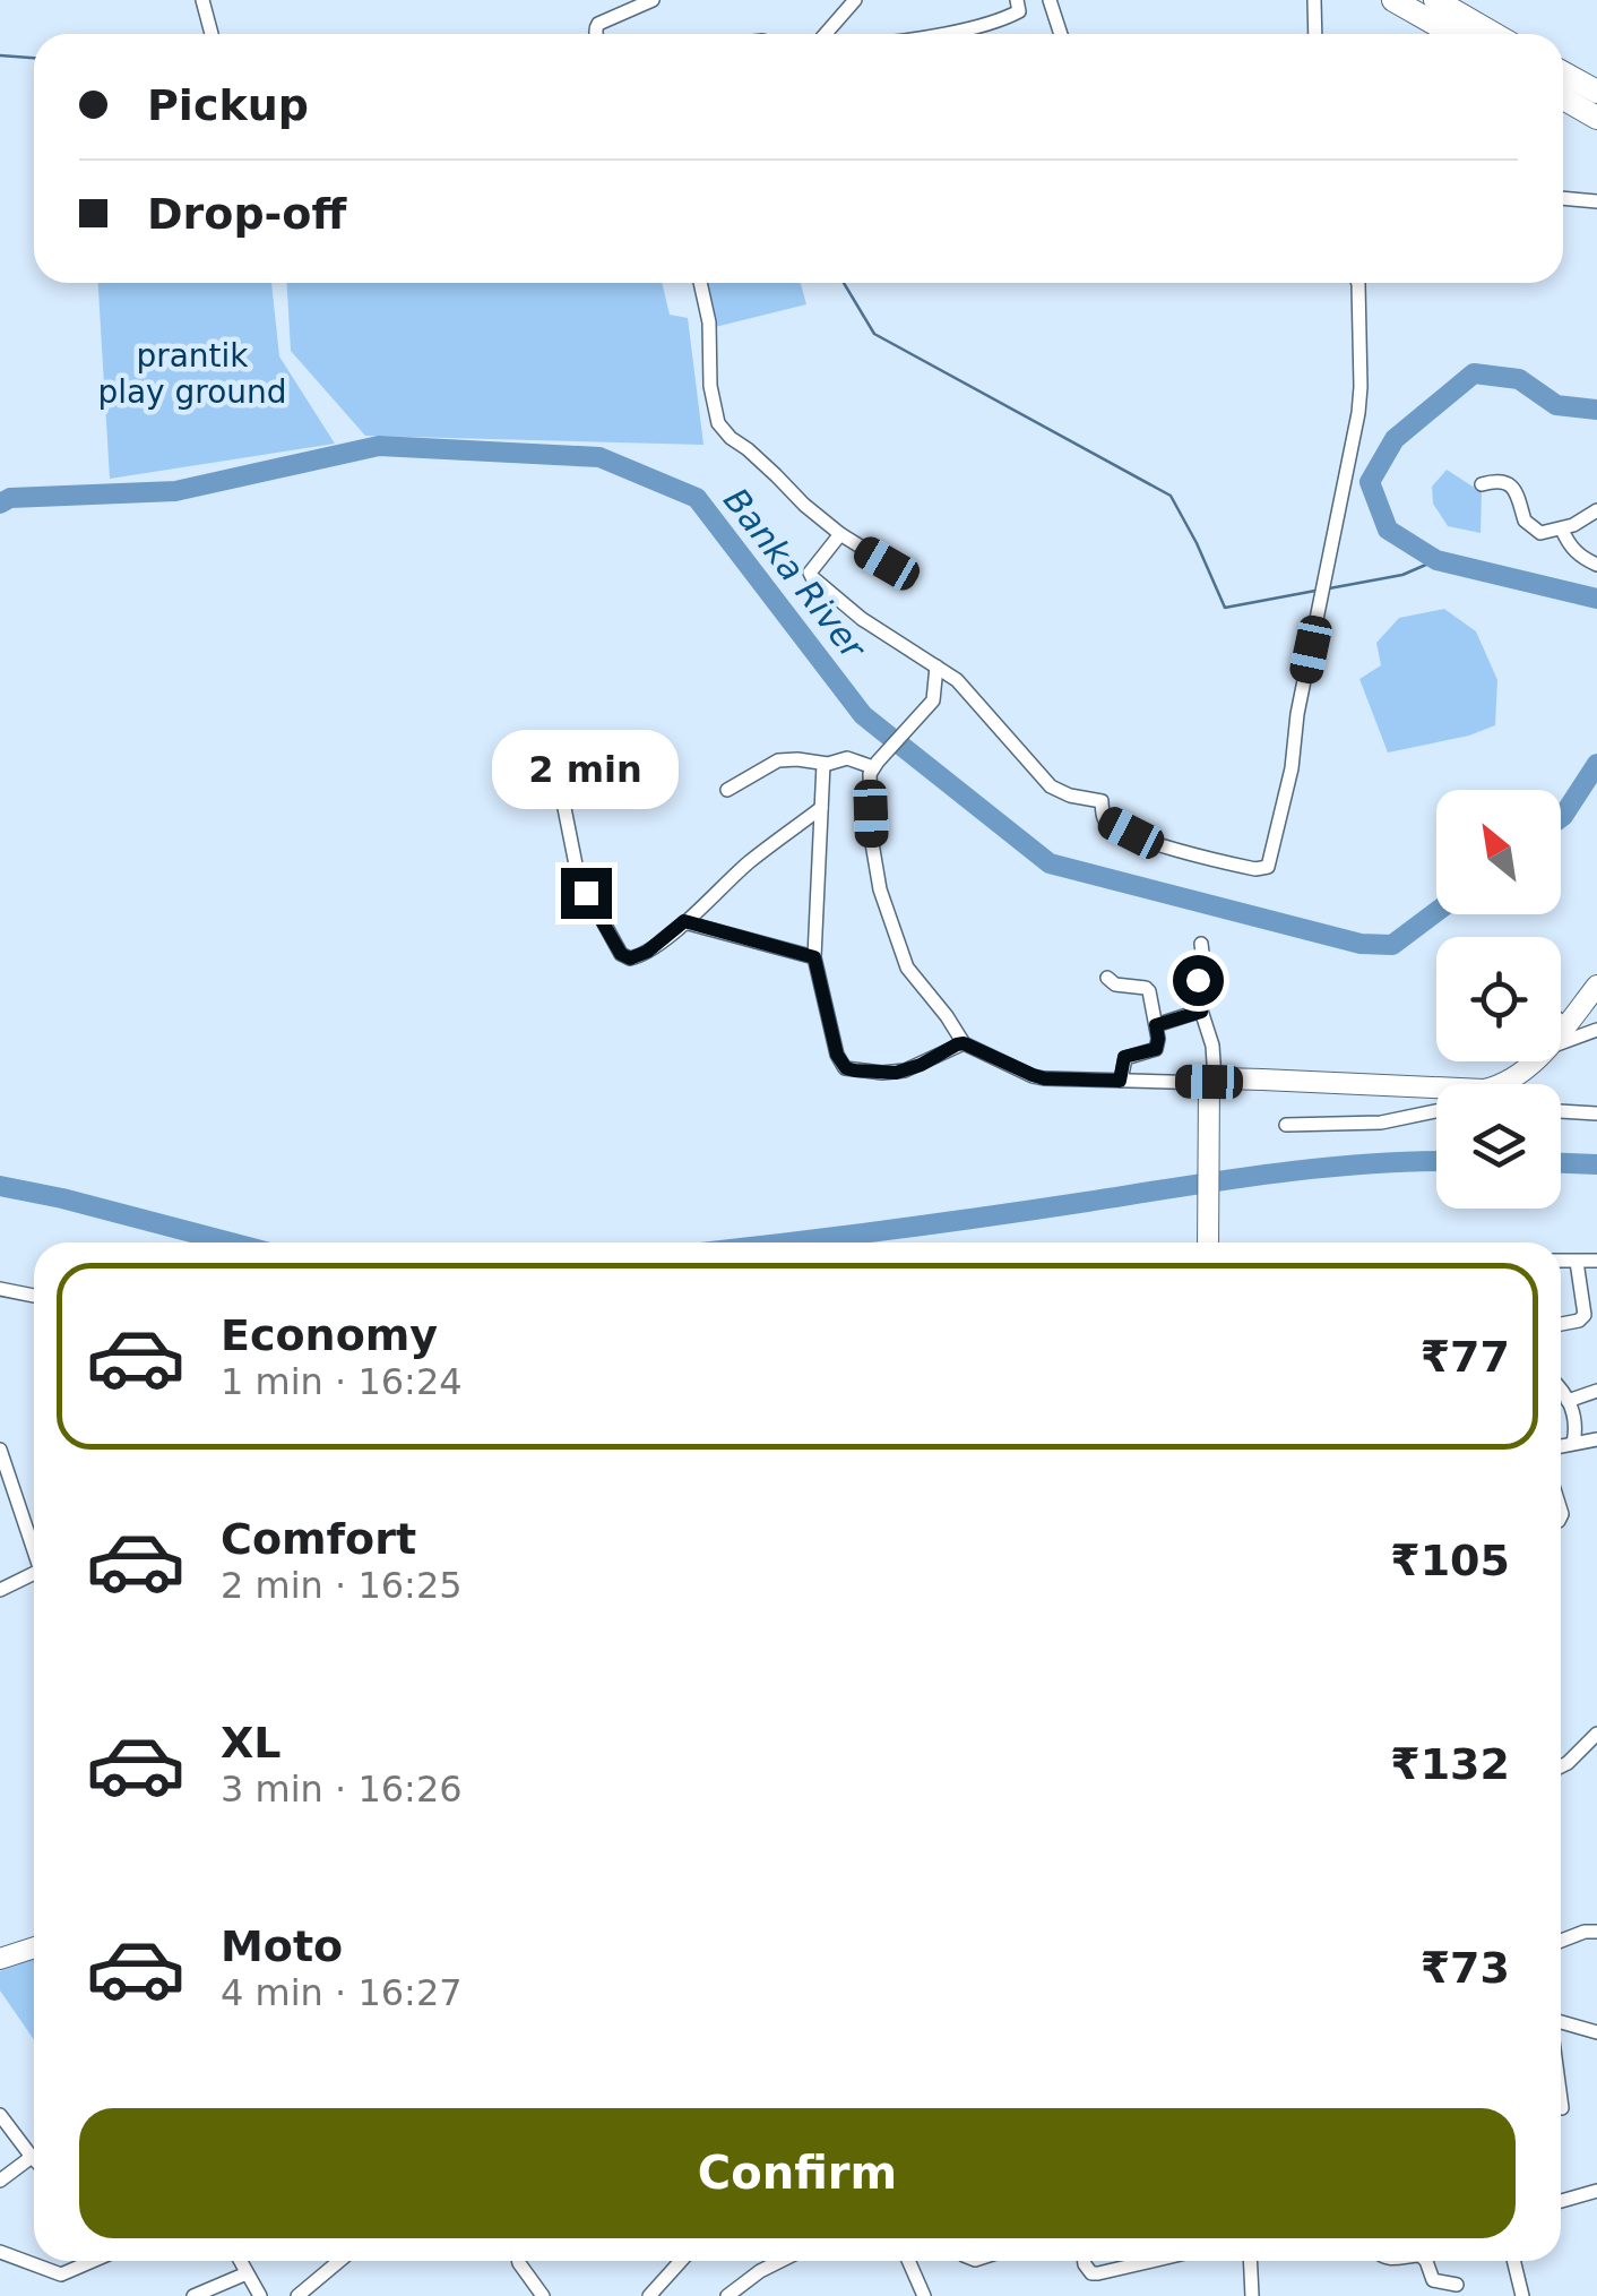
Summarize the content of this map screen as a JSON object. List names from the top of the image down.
{
  "water": ["Banka River"],
  "parks": ["prantik play ground"],
  "north": "top left",
  "page": {
    "banner": ["Pickup", "Drop-off"],
    "bubble": "2 min",
    "list": [
      {
        "name": "Economy",
        "note": "1 min · 16:24",
        "value": "₹77"
      },
      {
        "name": "Comfort",
        "note": "2 min · 16:25",
        "value": "₹105"
      },
      {
        "name": "XL",
        "note": "3 min · 16:26",
        "value": "₹132"
      },
      {
        "name": "Moto",
        "note": "4 min · 16:27",
        "value": "₹73"
      }
    ],
    "buttons": "Confirm"
  }
}
